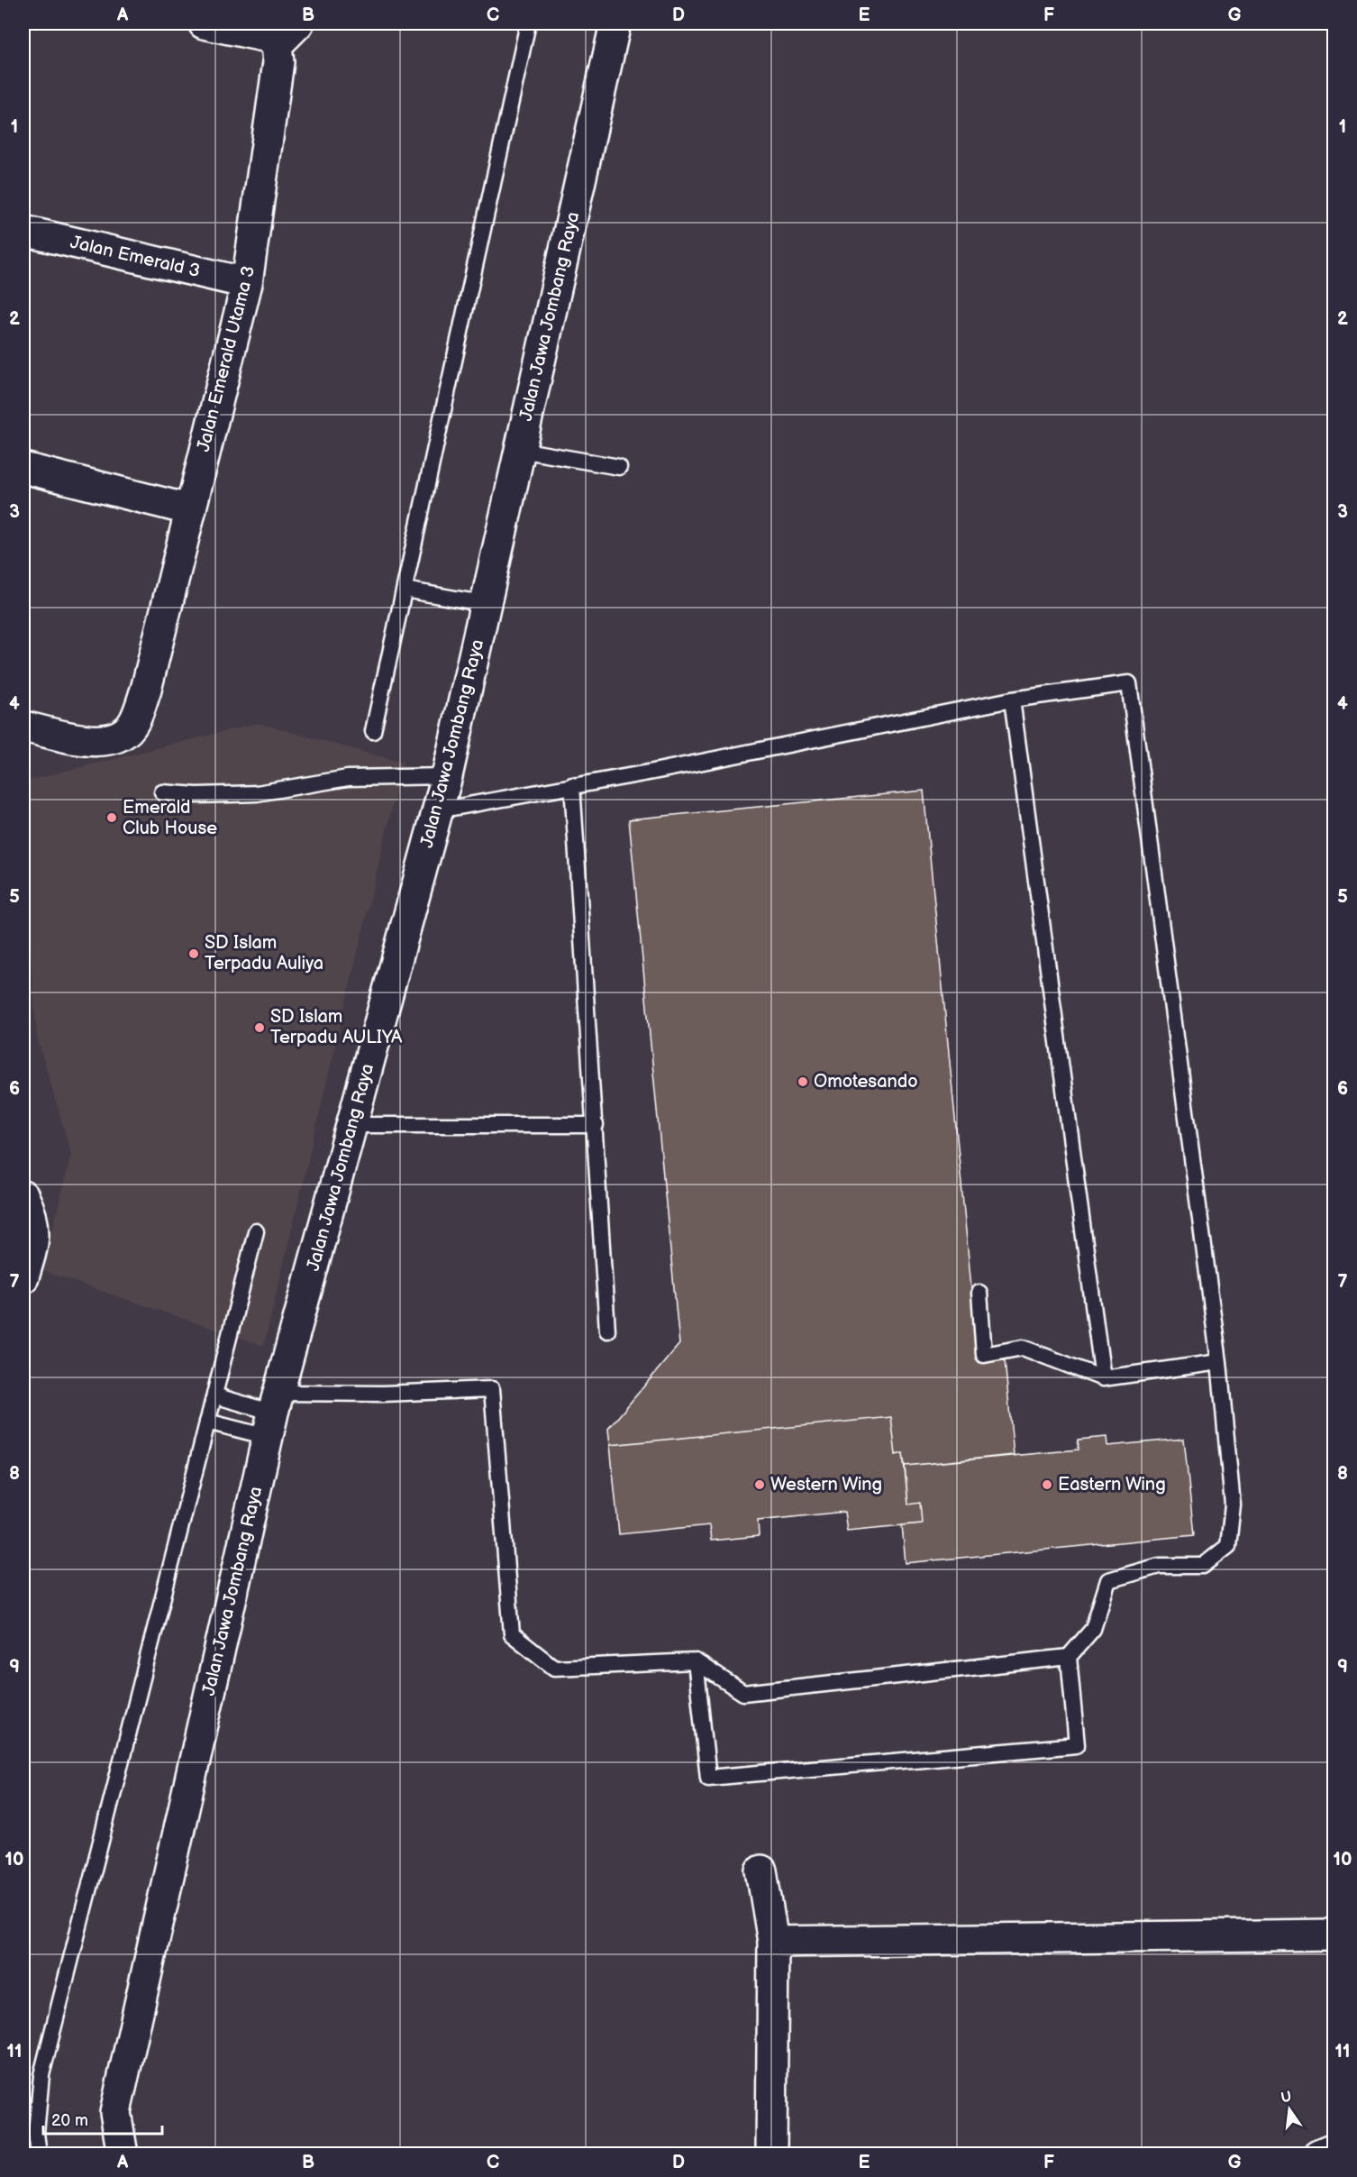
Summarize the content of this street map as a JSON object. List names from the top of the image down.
{
  "streets": {
    "street": ["Jalan Emerald 3", "Jalan Jawa Jombang Raya", "Jalan Emerald Utama 3"]
  },
  "crossings": [
    ["Jalan Emerald 3", "Jalan Emerald Utama 3"]
  ],
  "places": [
    "Emerald Club House",
    "SD Islam Terpadu Auliya",
    "SD Islam Terpadu AULIYA",
    "Omotesando",
    "Western Wing",
    "Eastern Wing"
  ],
  "scale_bar": "20 m",
  "north": "top",
  "grid": {
    "columns": [
      "A",
      "B",
      "C",
      "D",
      "E",
      "F",
      "G"
    ],
    "rows": [
      "1",
      "2",
      "3",
      "4",
      "5",
      "6",
      "7",
      "8",
      "9",
      "10",
      "11"
    ]
  }
}
